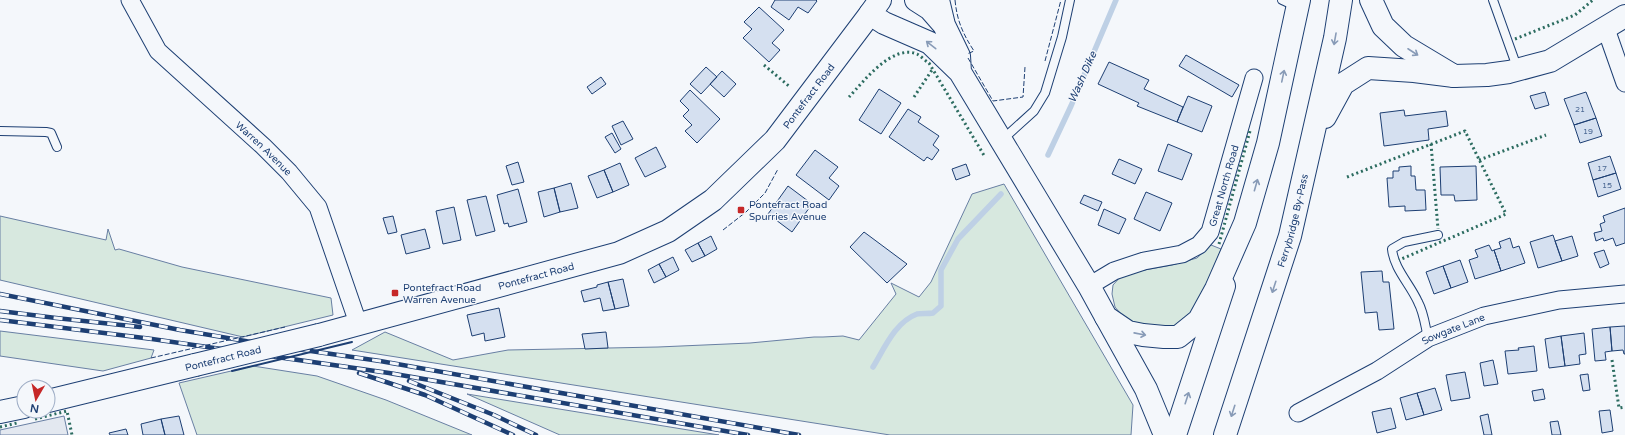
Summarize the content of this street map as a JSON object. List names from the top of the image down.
{
  "streets": {
    "main road": ["Pontefract Road", "Ferrybridge By-Pass"],
    "street": ["Warren Avenue", "Great North Road", "Sowgate Lane"]
  },
  "crossings": [
    ["Pontefract Road", "Warren Avenue"]
  ],
  "water": ["Wash Dike"],
  "places": {
    "transit": ["Pontefract Road Spurries Avenue", "Pontefract Road Warren Avenue"]
  },
  "house_numbers": [
    "21",
    "19",
    "17",
    "15"
  ],
  "north": "bottom"
}
